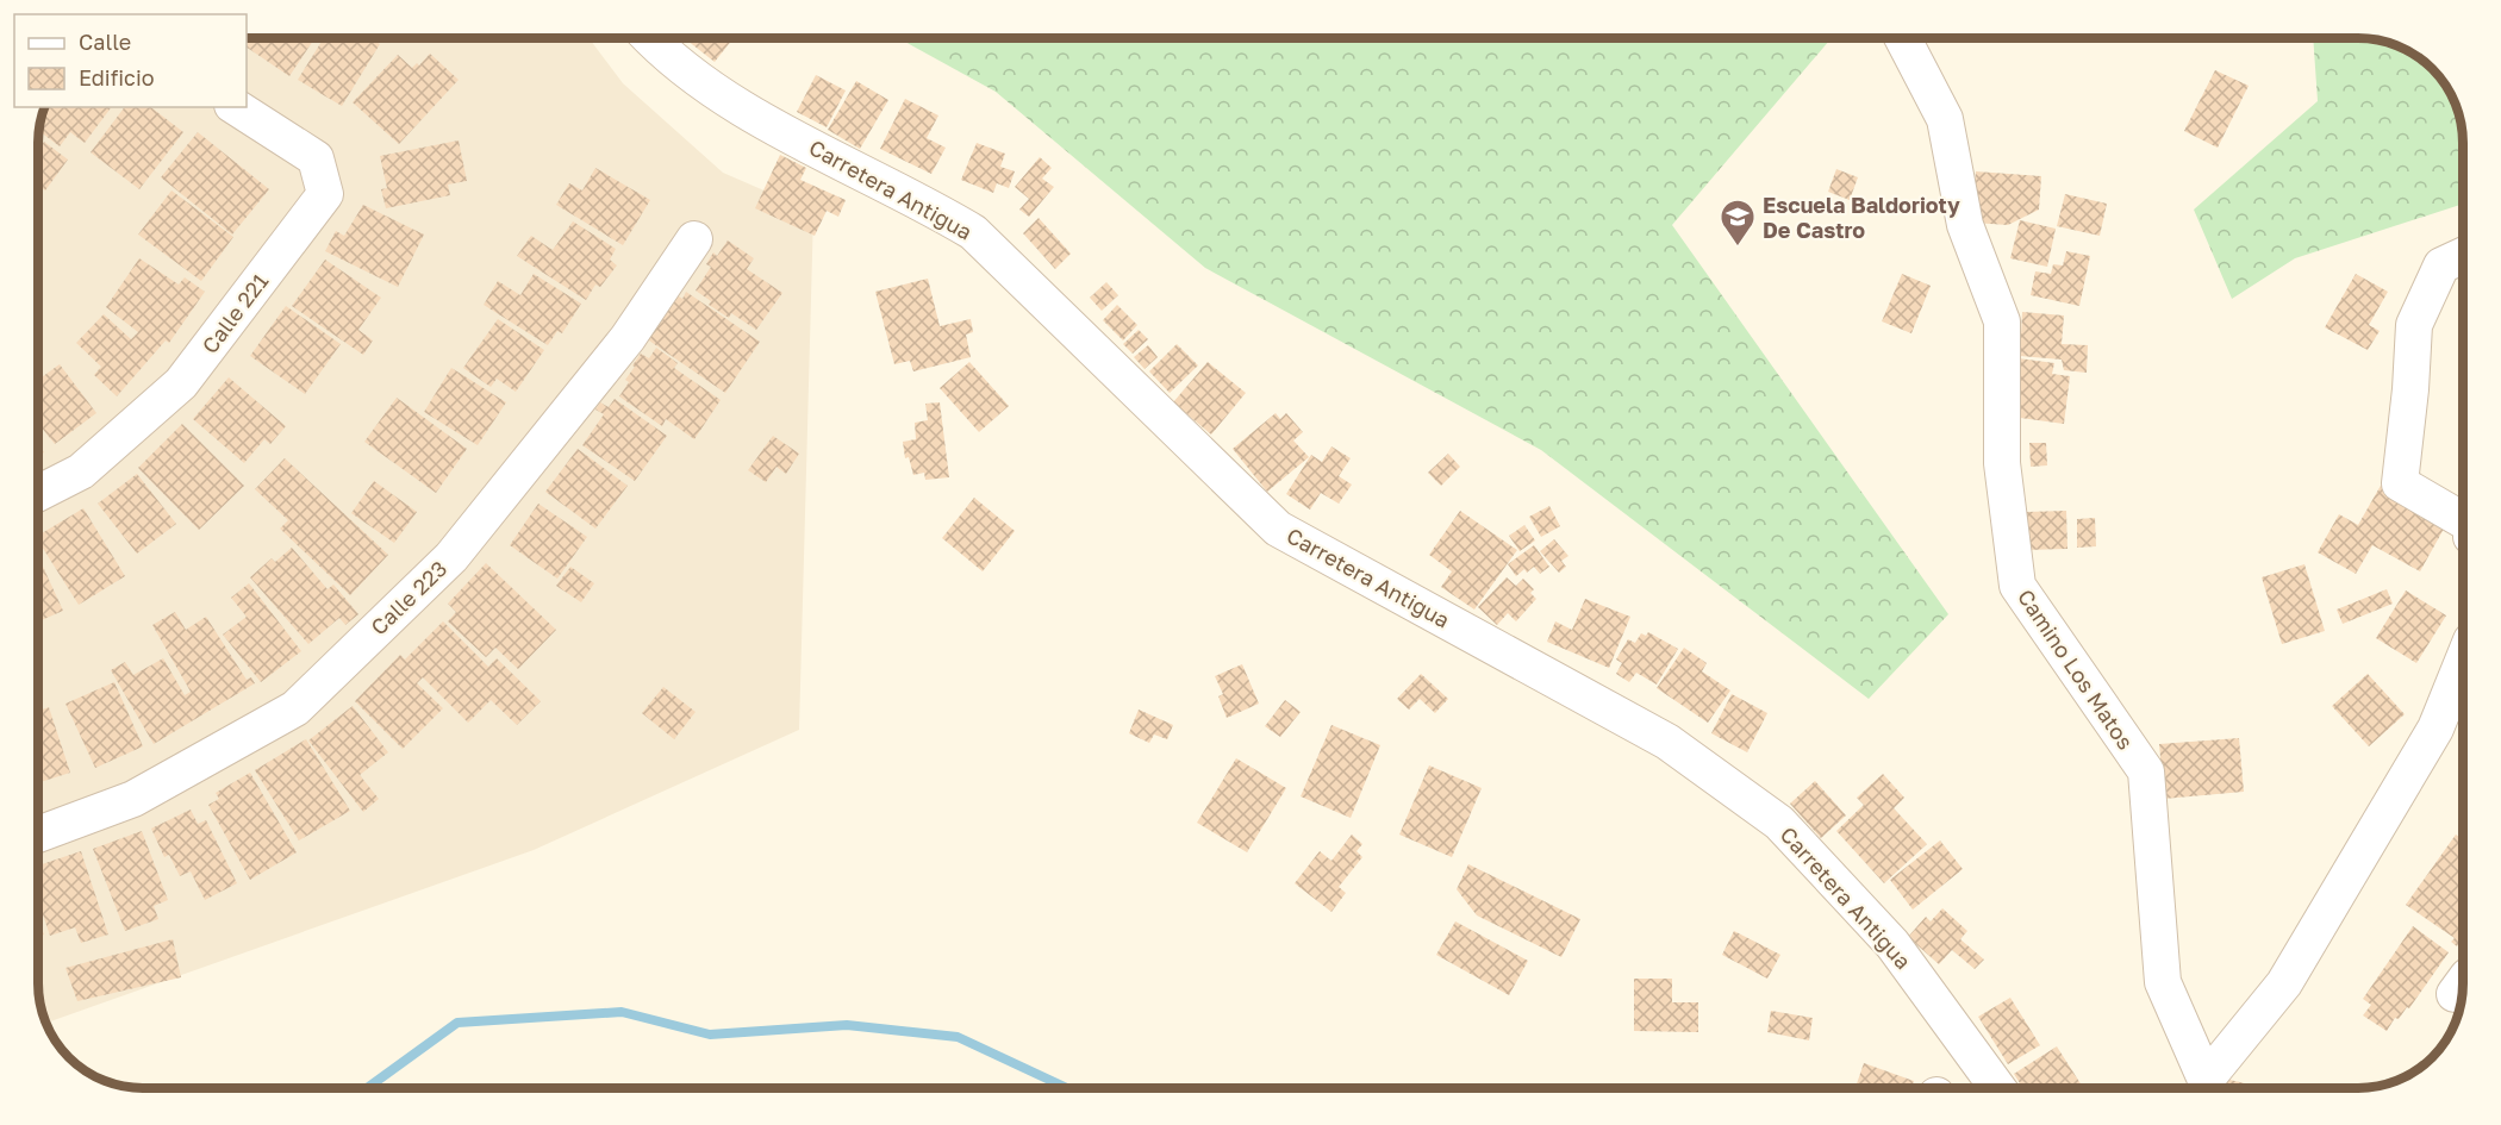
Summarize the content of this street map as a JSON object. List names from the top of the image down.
{
  "streets": {
    "street": [
      "Carretera Antigua",
      "Calle 221",
      "Calle 223",
      "Camino Los Matos"
    ]
  },
  "places": {
    "school or university": ["Escuela Baldorioty De Castro"]
  },
  "legend": ["Calle", "Edificio"]
}
